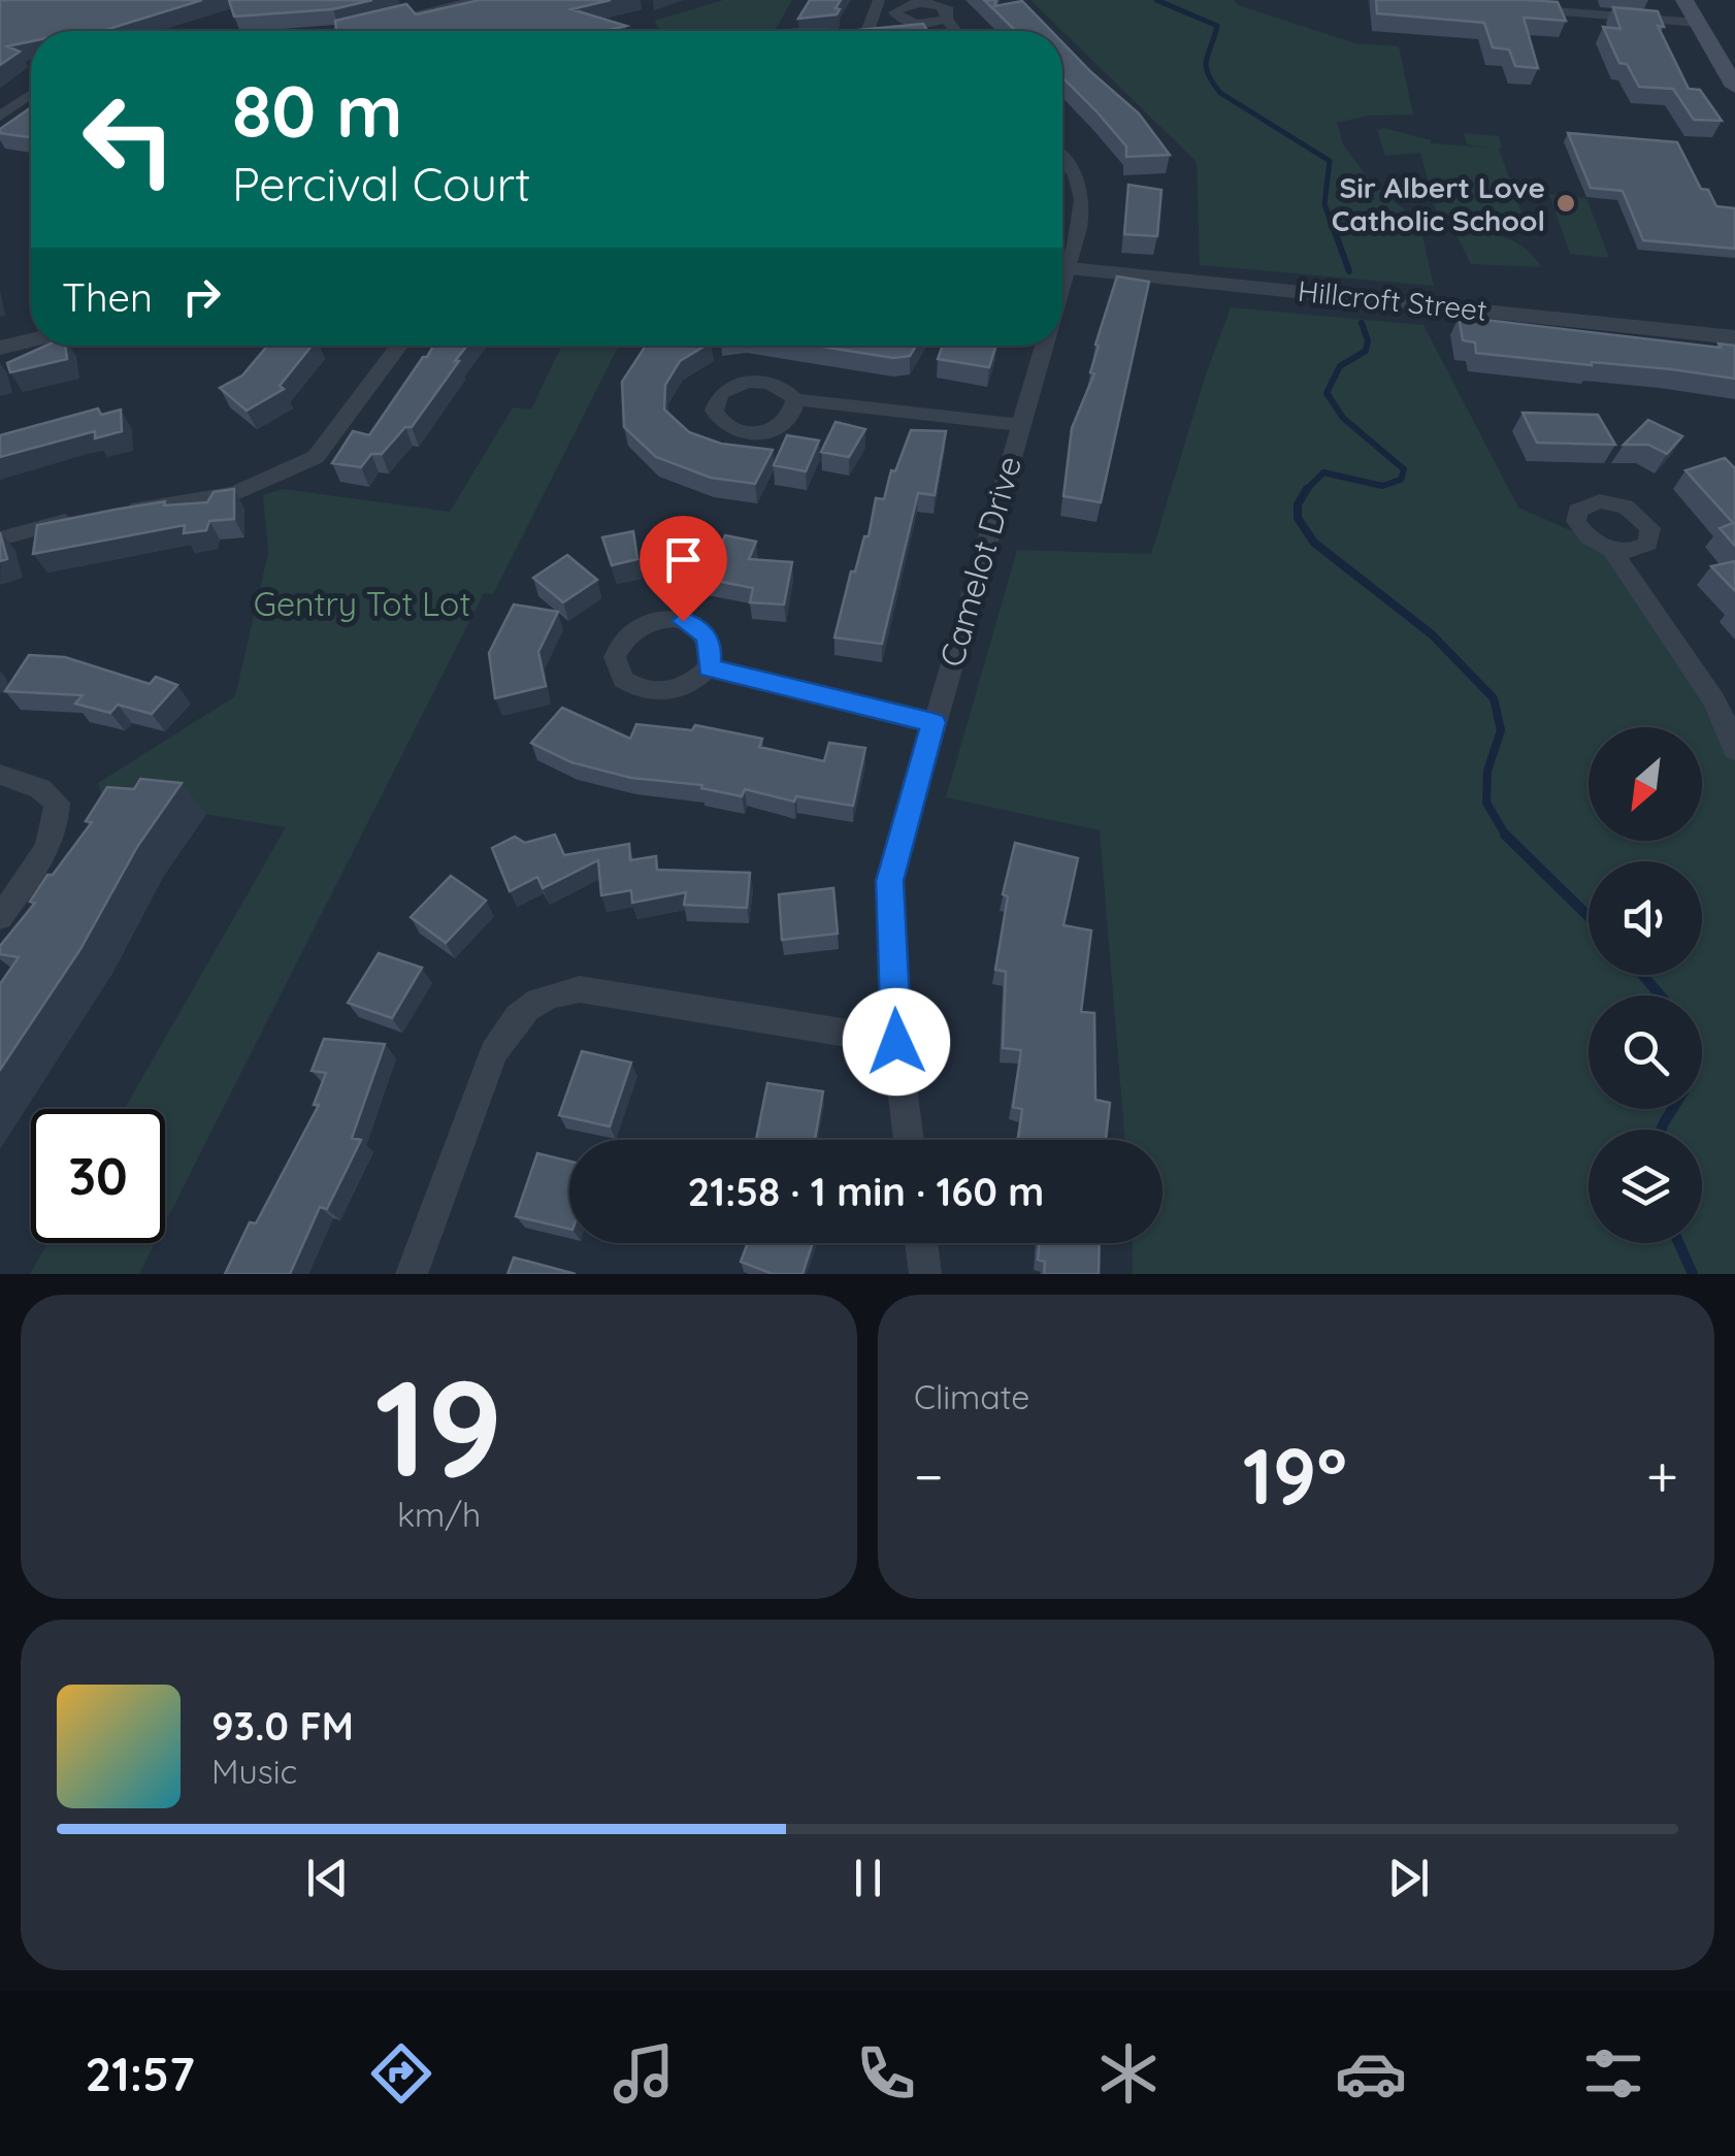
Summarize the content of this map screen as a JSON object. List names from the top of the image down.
{
  "streets": {
    "street": ["Hillcroft Street", "Camelot Drive"]
  },
  "parks": ["Gentry Tot Lot"],
  "places": ["Sir Albert Love Catholic School"],
  "north": "bottom left",
  "page": {
    "turn": ["80 m", "Percival Court"],
    "then": "Then",
    "limit": "30",
    "trip": "21:58 · 1 min · 160 m",
    "tile": [
      ["19", "km/h"],
      "Climate"
    ],
    "heat": ["−", "19°", "+"],
    "song": ["93.0 FM", "Music"],
    "tabs": "21:57"
  }
}
